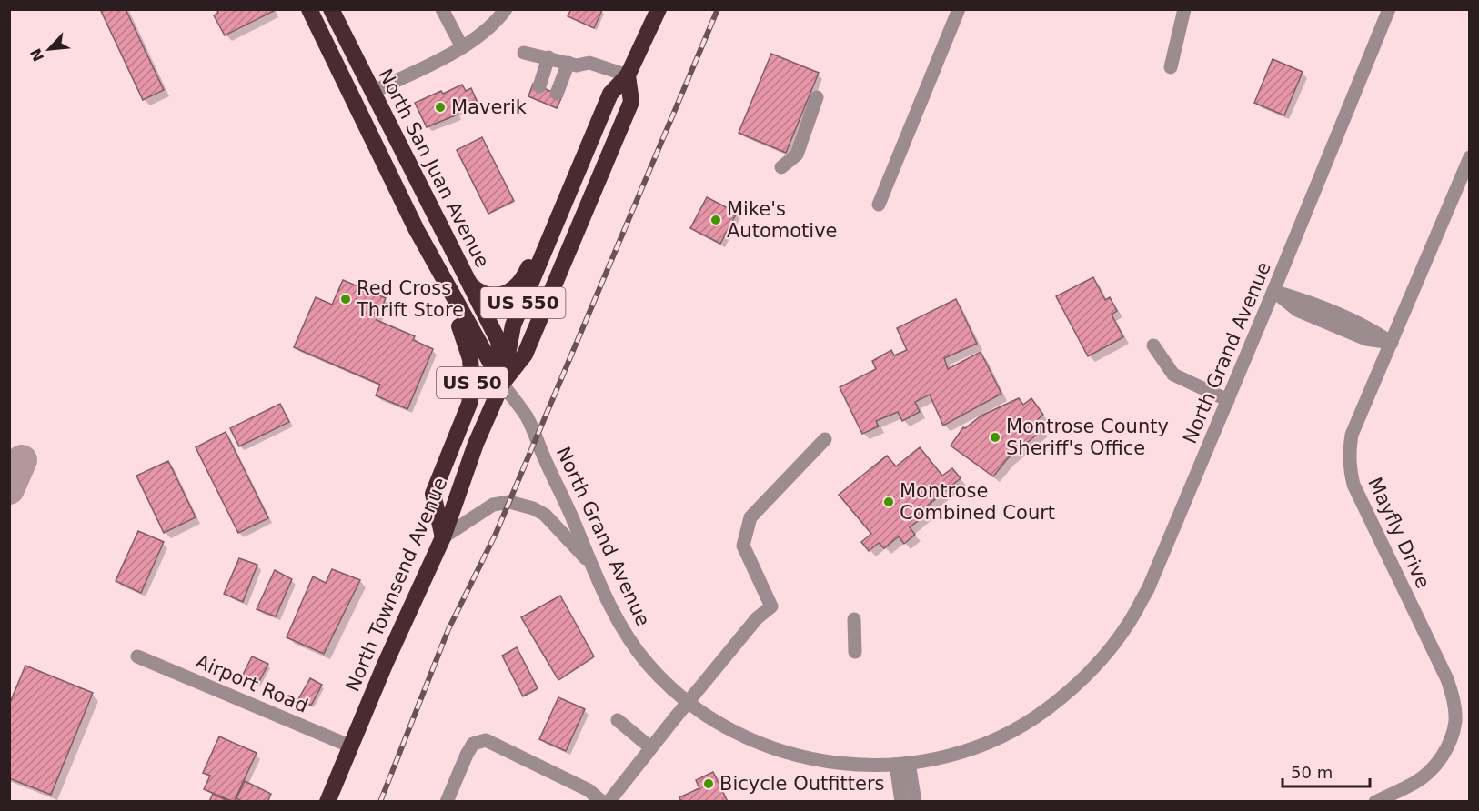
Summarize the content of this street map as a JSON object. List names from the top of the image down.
{
  "streets": {
    "highway": [
      "North San Juan Avenue",
      "US 550",
      "US 50",
      "North Townsend Avenue"
    ],
    "street": ["North Grand Avenue", "Mayfly Drive", "Airport Road"]
  },
  "crossings": [
    ["North San Juan Avenue", "North Grand Avenue"],
    ["North San Juan Avenue", "US 50"],
    ["North San Juan Avenue", "North Townsend Avenue"],
    ["North Grand Avenue", "US 50"],
    ["North Grand Avenue", "North Townsend Avenue"],
    ["US 50", "North Townsend Avenue"],
    ["North Townsend Avenue", "Airport Road"]
  ],
  "places": [
    "Maverik",
    "Mike's Automotive",
    "Red Cross Thrift Store",
    "Montrose County Sheriff's Office",
    "Montrose Combined Court",
    "Bicycle Outfitters"
  ],
  "scale_bar": "50 m",
  "north": "bottom left"
}
